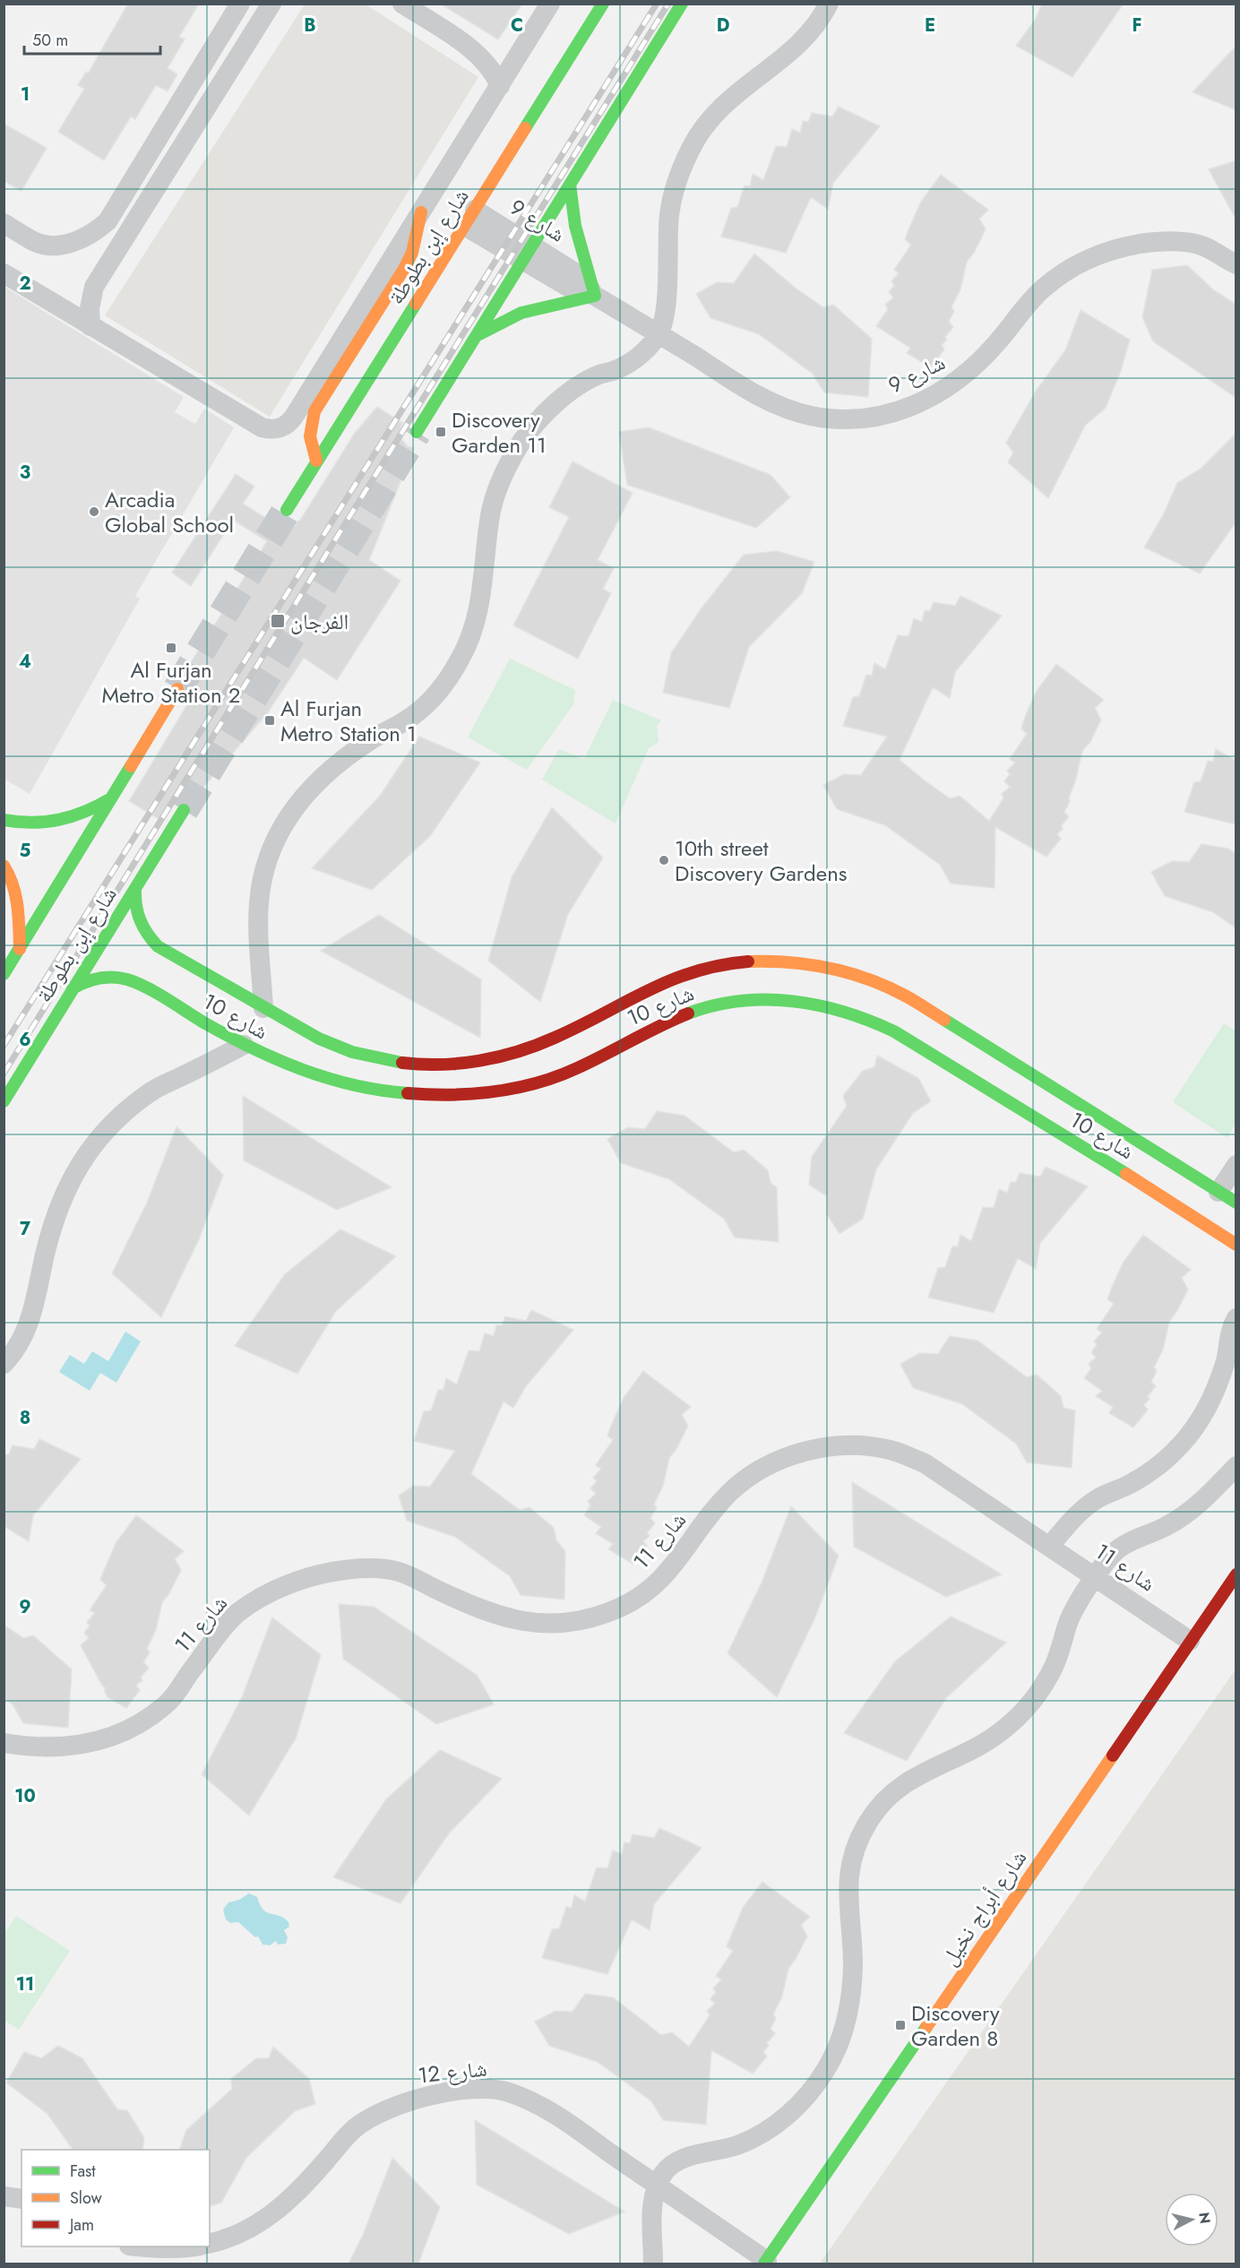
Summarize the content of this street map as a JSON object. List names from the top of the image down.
{
  "streets": {
    "street": [
      "شارع 9",
      "شارع إبن بطوطة",
      "شارع 10",
      "شارع 11",
      "شارع أبراج نخيل",
      "شارع 12"
    ]
  },
  "crossings": [
    ["شارع 9", "شارع إبن بطوطة"],
    ["شارع إبن بطوطة", "شارع 10"],
    ["شارع 11", "شارع أبراج نخيل"],
    ["شارع أبراج نخيل", "شارع 12"]
  ],
  "places": {
    "transit": [
      "Discovery Garden 11",
      "الفرجان",
      "Al Furjan Metro Station 2",
      "Al Furjan Metro Station 1",
      "Discovery Garden 8"
    ],
    "other": ["Arcadia Global School", "10th street Discovery Gardens"]
  },
  "legend": ["Fast", "Slow", "Jam"],
  "scale_bar": "50 m",
  "north": "right",
  "grid": {
    "columns": [
      "B",
      "C",
      "D",
      "E",
      "F"
    ],
    "rows": [
      "1",
      "2",
      "3",
      "4",
      "5",
      "6",
      "7",
      "8",
      "9",
      "10",
      "11"
    ]
  }
}
